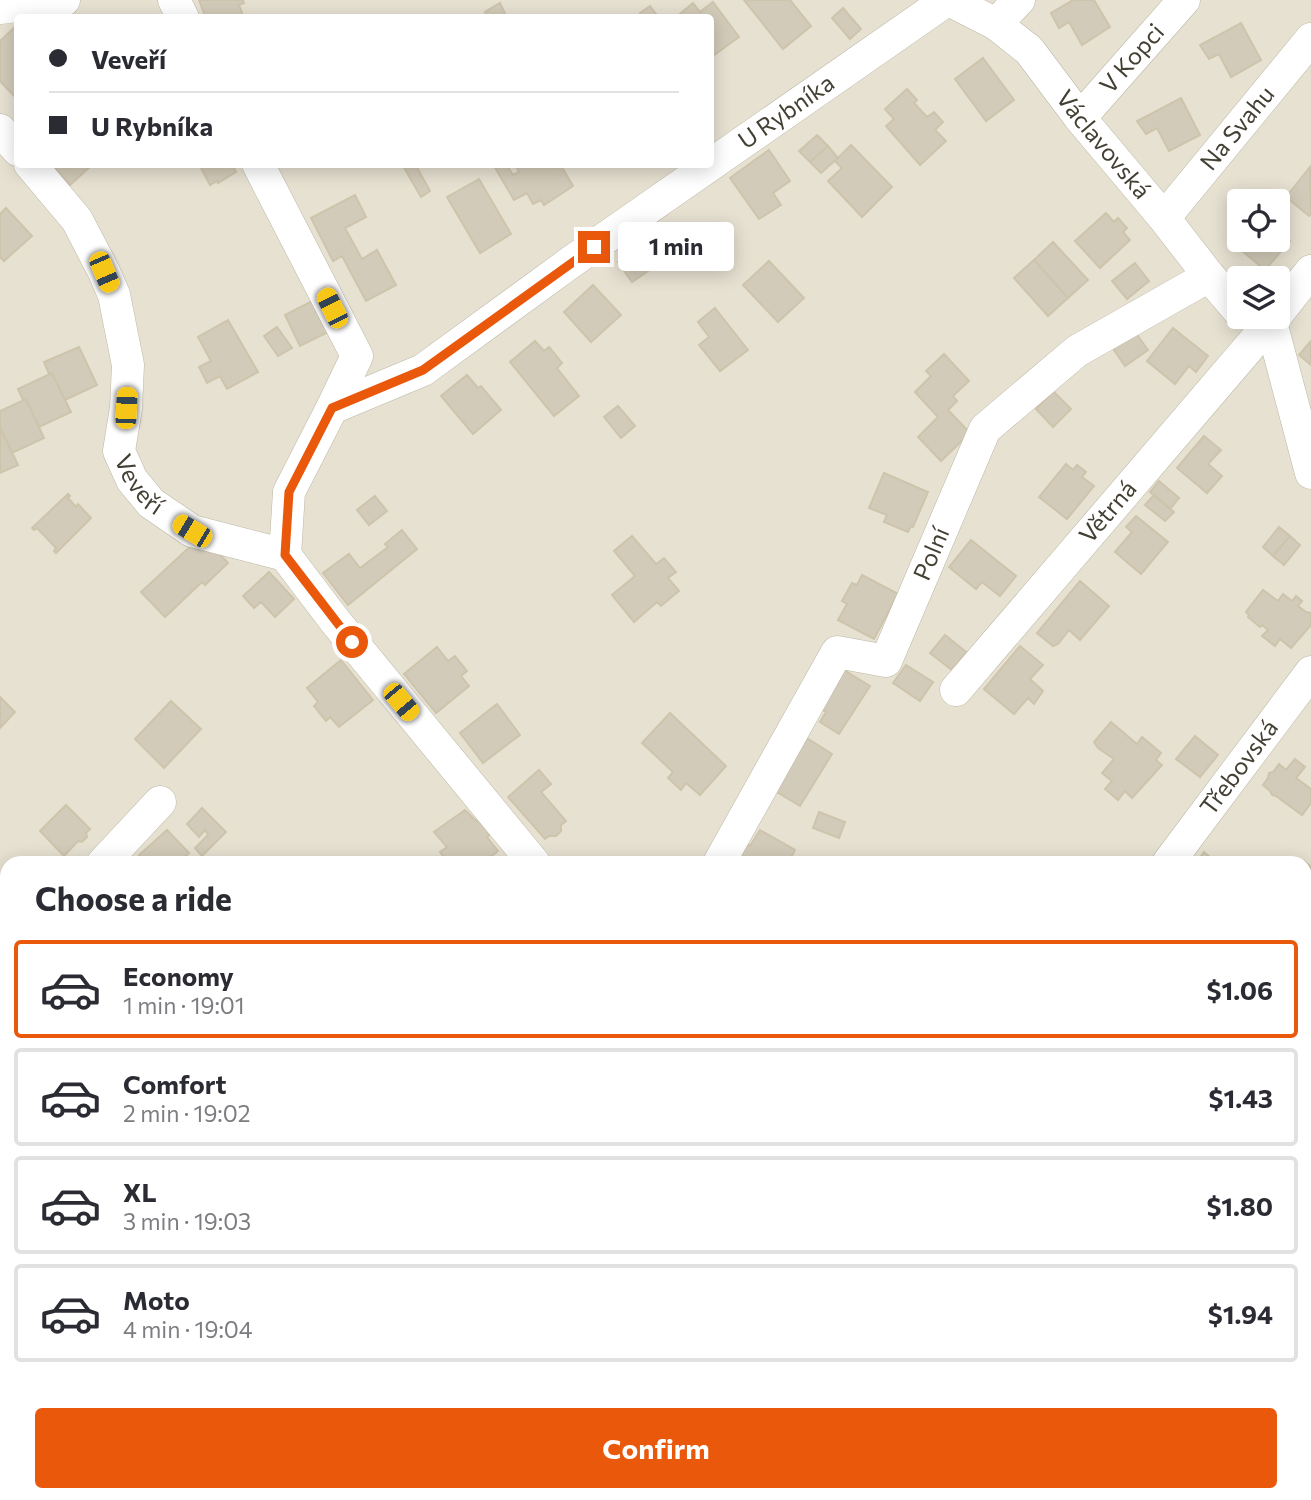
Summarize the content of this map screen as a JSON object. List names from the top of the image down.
{
  "streets": {
    "street": [
      "V Kopci",
      "U Rybníka",
      "Na Svahu",
      "Václavovská",
      "Veveří",
      "Větrná",
      "Polní",
      "Třebovská"
    ]
  },
  "crossings": [
    ["V Kopci", "Václavovská"],
    ["U Rybníka", "Václavovská"],
    ["Na Svahu", "Václavovská"],
    ["Václavovská", "Polní"]
  ],
  "page": {
    "banner": ["Veveří", "U Rybníka"],
    "bubble": "1 min",
    "heading": "Choose a ride",
    "list": [
      {
        "name": "Economy",
        "note": "1 min · 19:01",
        "value": "$1.06"
      },
      {
        "name": "Comfort",
        "note": "2 min · 19:02",
        "value": "$1.43"
      },
      {
        "name": "XL",
        "note": "3 min · 19:03",
        "value": "$1.80"
      },
      {
        "name": "Moto",
        "note": "4 min · 19:04",
        "value": "$1.94"
      }
    ],
    "buttons": "Confirm"
  }
}
